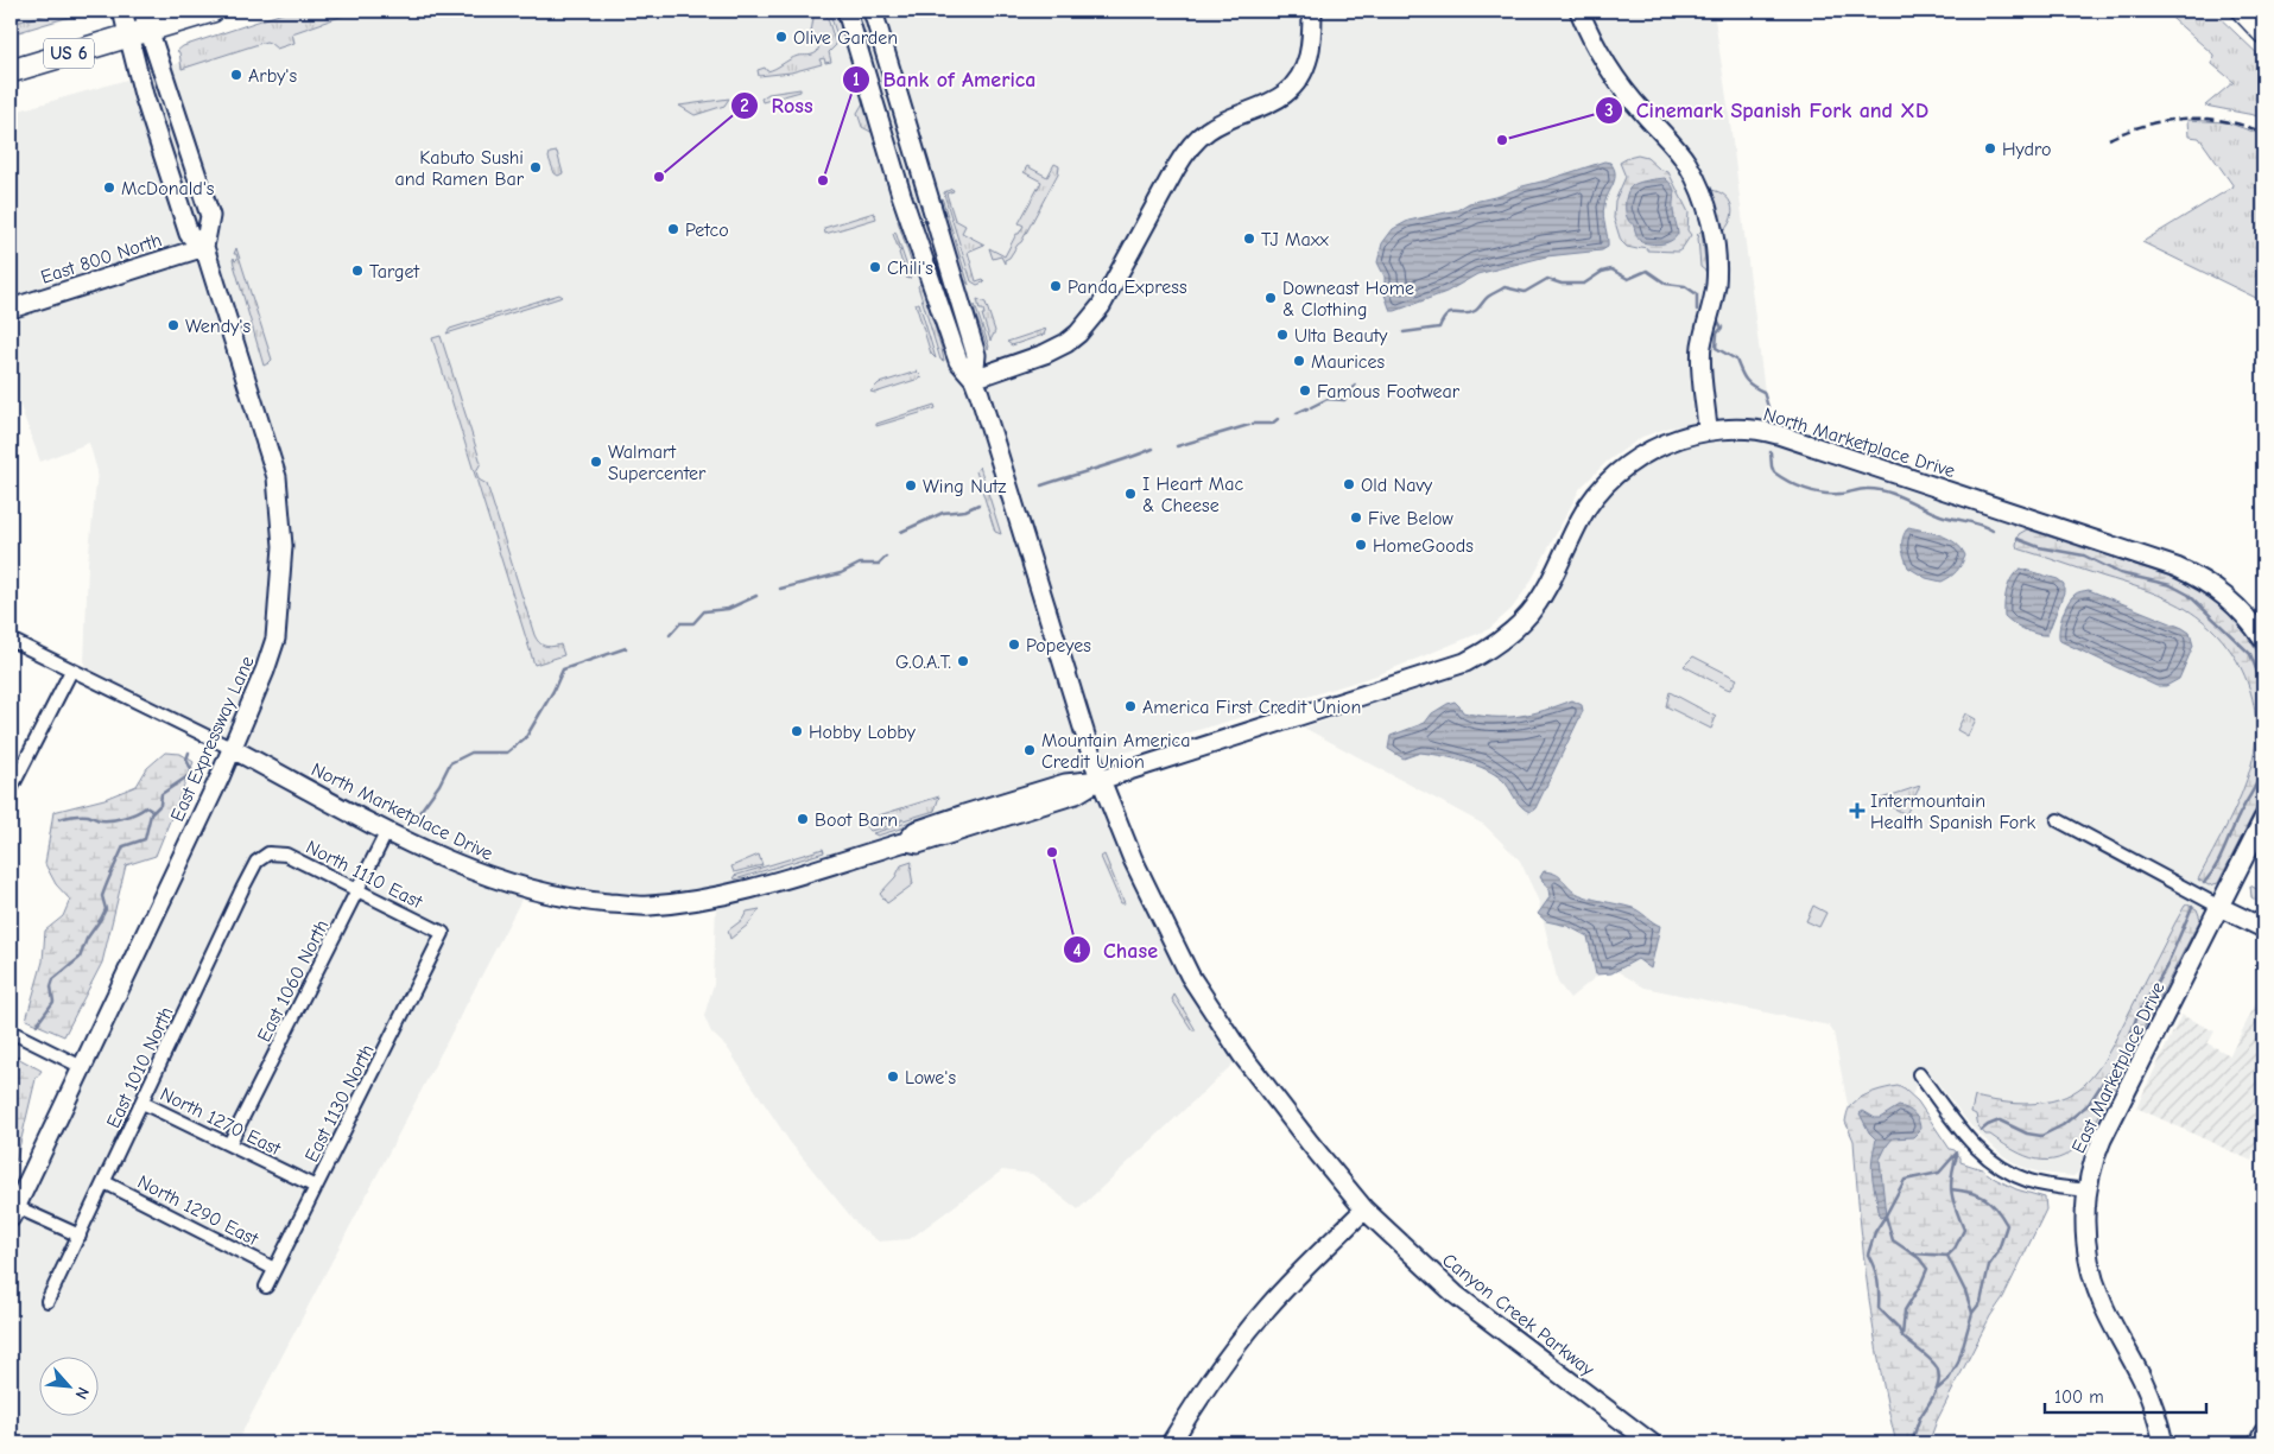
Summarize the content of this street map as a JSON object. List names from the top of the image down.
{
  "streets": {
    "highway": ["US 6"],
    "street": [
      "East 800 North",
      "North Marketplace Drive",
      "East Expressway Lane",
      "North 1110 East",
      "East 1060 North",
      "East 1010 North",
      "East Marketplace Drive",
      "East 1130 North",
      "North 1270 East",
      "North 1290 East",
      "Canyon Creek Parkway"
    ]
  },
  "crossings": [
    ["US 6", "East Expressway Lane"],
    ["East 800 North", "East Expressway Lane"],
    ["North Marketplace Drive", "East Expressway Lane"],
    ["North Marketplace Drive", "East 1060 North"],
    ["North Marketplace Drive", "Canyon Creek Parkway"],
    ["North 1110 East", "East 1060 North"],
    ["North 1110 East", "East 1010 North"],
    ["North 1110 East", "East 1130 North"],
    ["East 1060 North", "North 1270 East"],
    ["East 1010 North", "North 1270 East"],
    ["East 1010 North", "North 1290 East"],
    ["East 1130 North", "North 1270 East"],
    ["East 1130 North", "North 1290 East"]
  ],
  "places": {
    "other": [
      "Olive Garden",
      "Arby's",
      "Cinemark Spanish Fork and XD",
      "Hydro",
      "Kabuto Sushi and Ramen Bar",
      "Ross",
      "Bank of America",
      "McDonald's",
      "Petco",
      "TJ Maxx",
      "Chili's",
      "Target",
      "Panda Express",
      "Downeast Home & Clothing",
      "Wendy's",
      "Ulta Beauty",
      "Maurices",
      "Famous Footwear",
      "Walmart Supercenter",
      "Old Navy",
      "Wing Nutz",
      "I Heart Mac & Cheese",
      "Five Below",
      "HomeGoods",
      "Popeyes",
      "G.O.A.T.",
      "America First Credit Union",
      "Hobby Lobby",
      "Mountain America Credit Union",
      "Boot Barn",
      "Chase",
      "Lowe's"
    ],
    "health": ["Intermountain Health Spanish Fork"]
  },
  "scale_bar": "100 m",
  "north": "bottom right"
}
